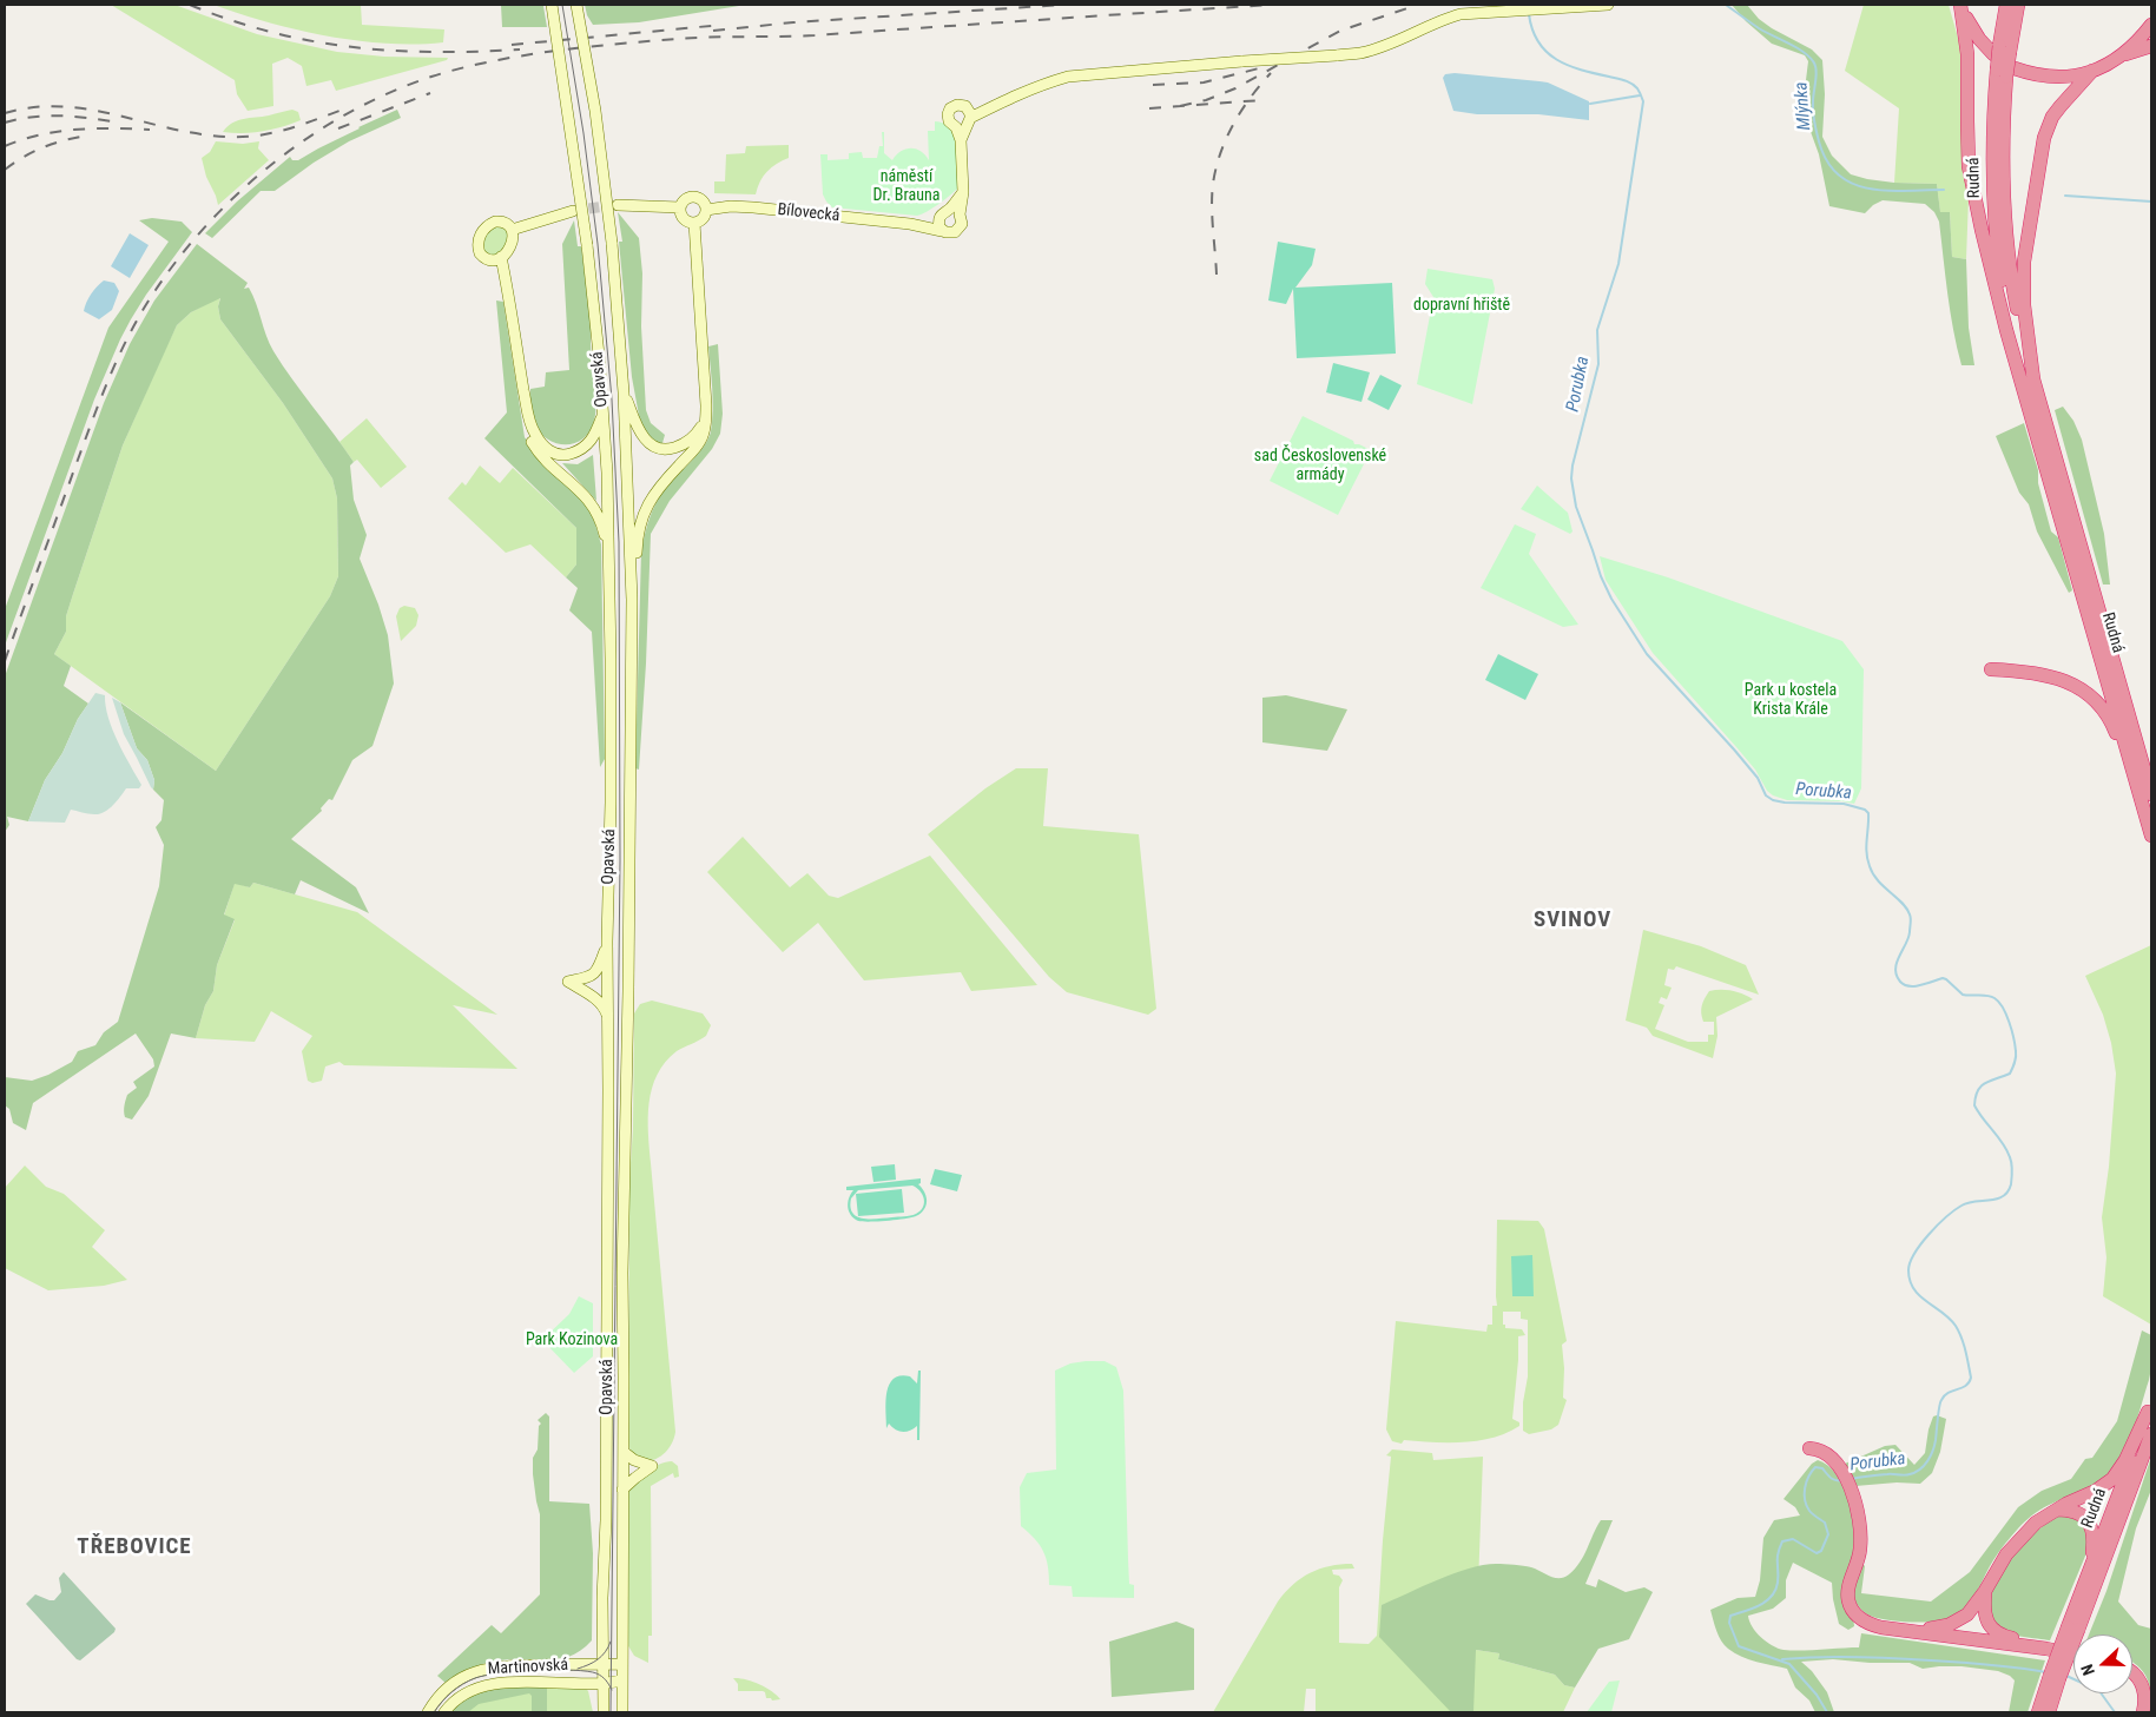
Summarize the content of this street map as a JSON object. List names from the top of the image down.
{
  "streets": {
    "highway": ["Rudná"],
    "main road": ["Bílovecká", "Opavská", "Martinovská"]
  },
  "crossings": [
    ["Opavská", "Martinovská"]
  ],
  "districts": ["SVINOV", "TŘEBOVICE"],
  "water": ["Mlýnka", "Porubka"],
  "parks": [
    "náměstí Dr. Brauna",
    "dopravní hřiště",
    "sad Československé armády",
    "Park u kostela Krista Krále",
    "Park Kozinova"
  ],
  "north": "left"
}
